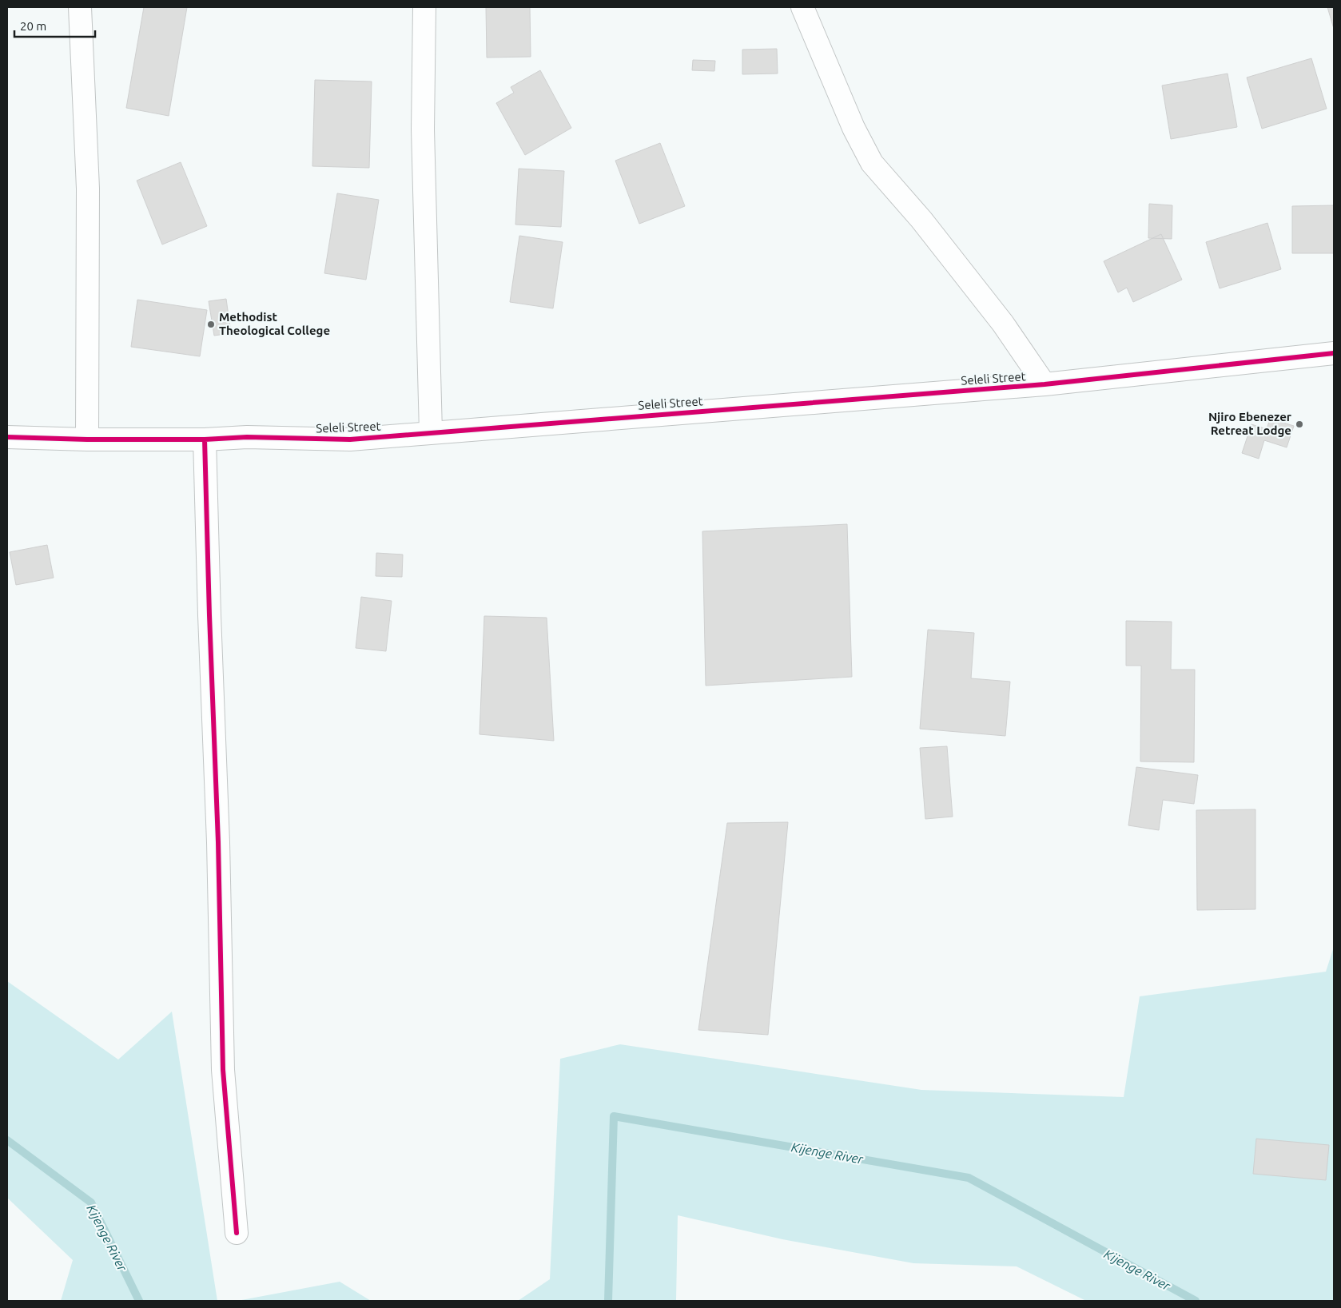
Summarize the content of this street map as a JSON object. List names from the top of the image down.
{
  "streets": {
    "street": ["Seleli Street"]
  },
  "water": ["Kijenge River"],
  "places": ["Methodist Theological College", "Njiro Ebenezer Retreat Lodge"],
  "scale_bar": "20 m"
}
